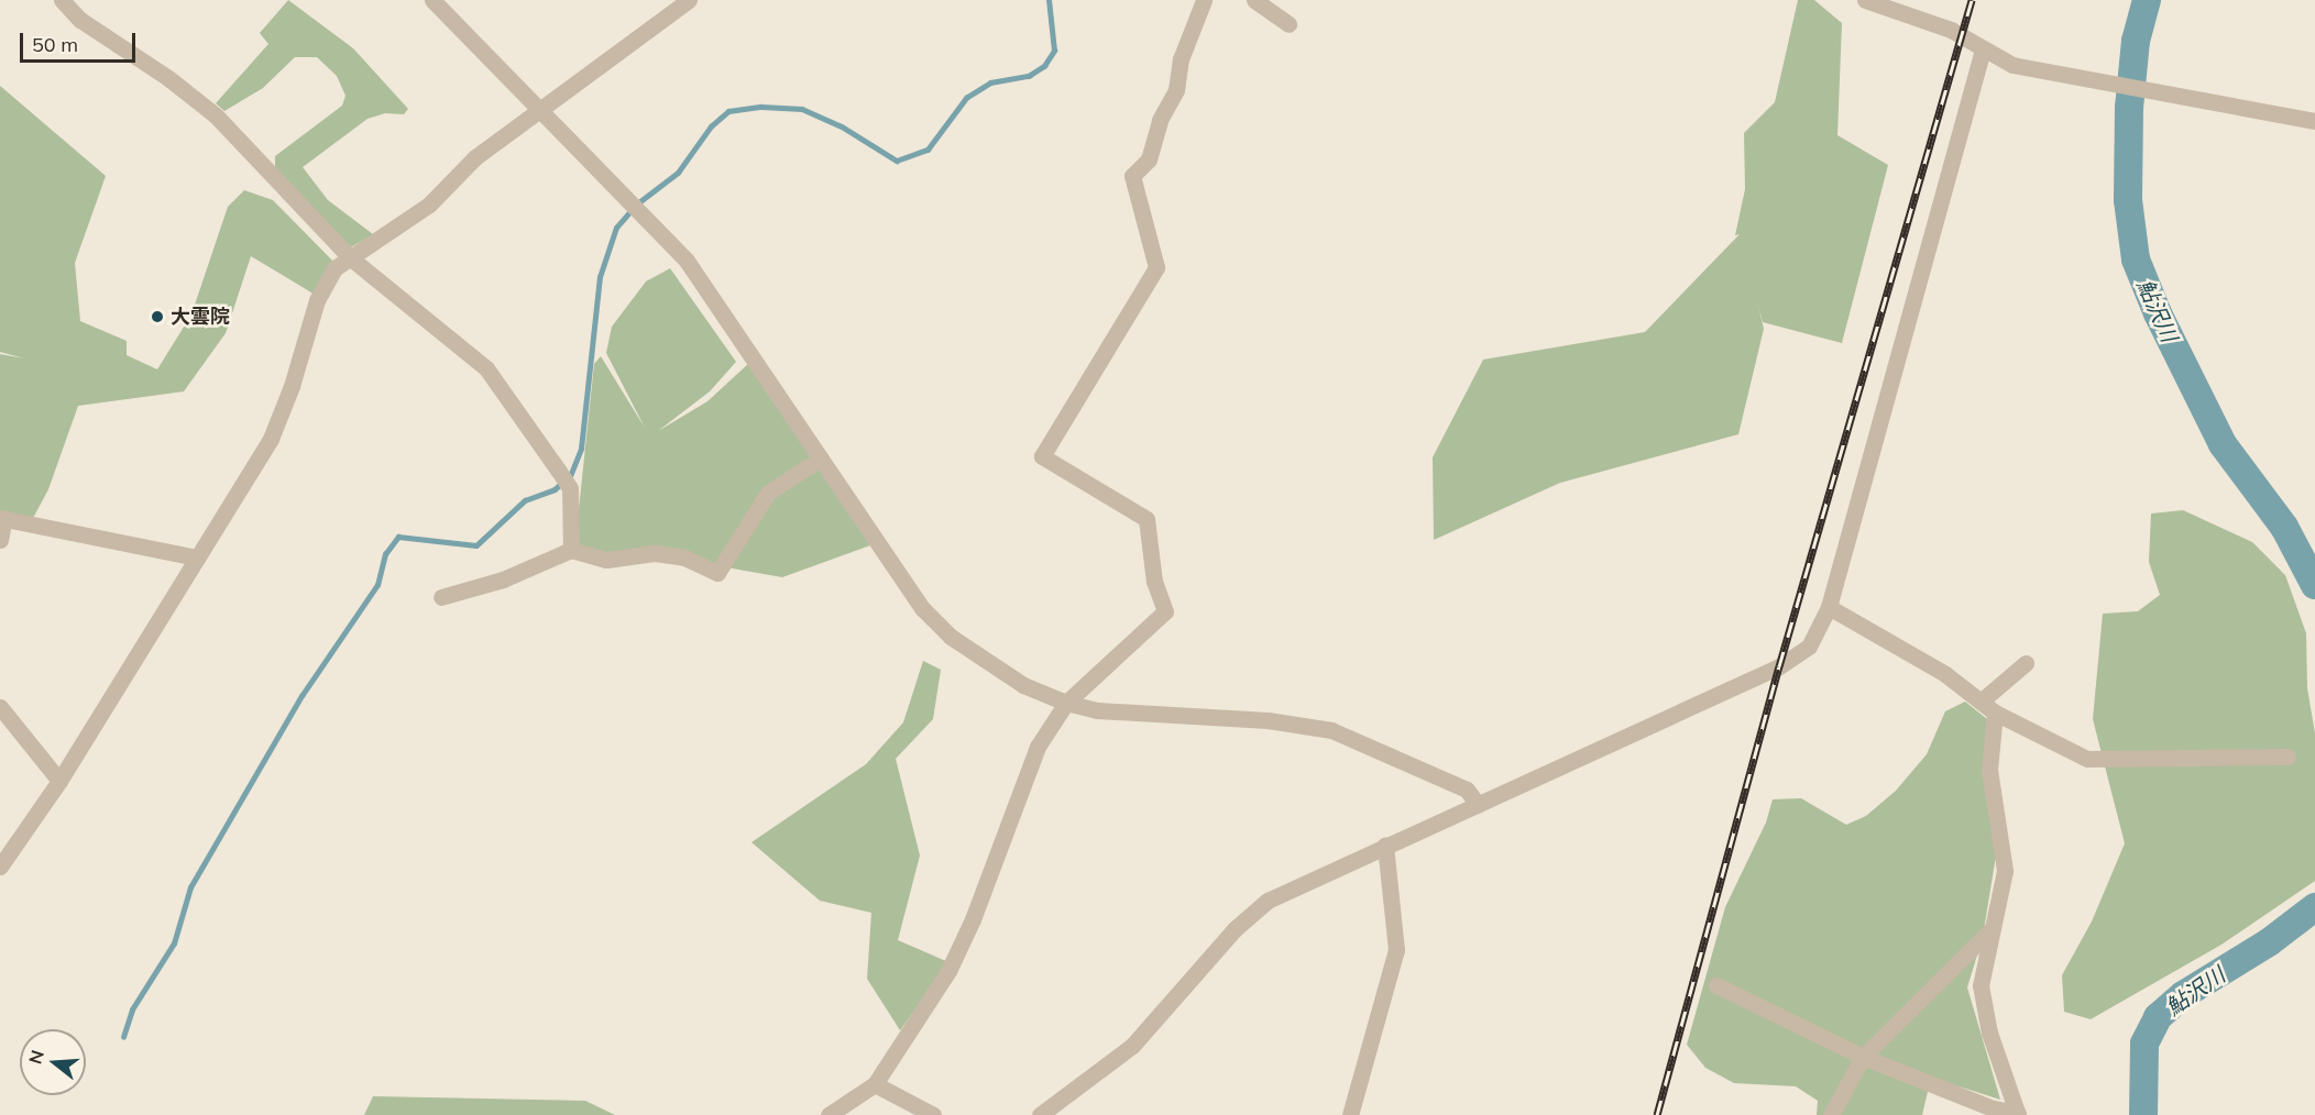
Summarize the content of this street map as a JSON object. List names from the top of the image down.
{
  "water": ["鮎沢川"],
  "places": ["大雲院"],
  "scale_bar": "50 m",
  "north": "left"
}
